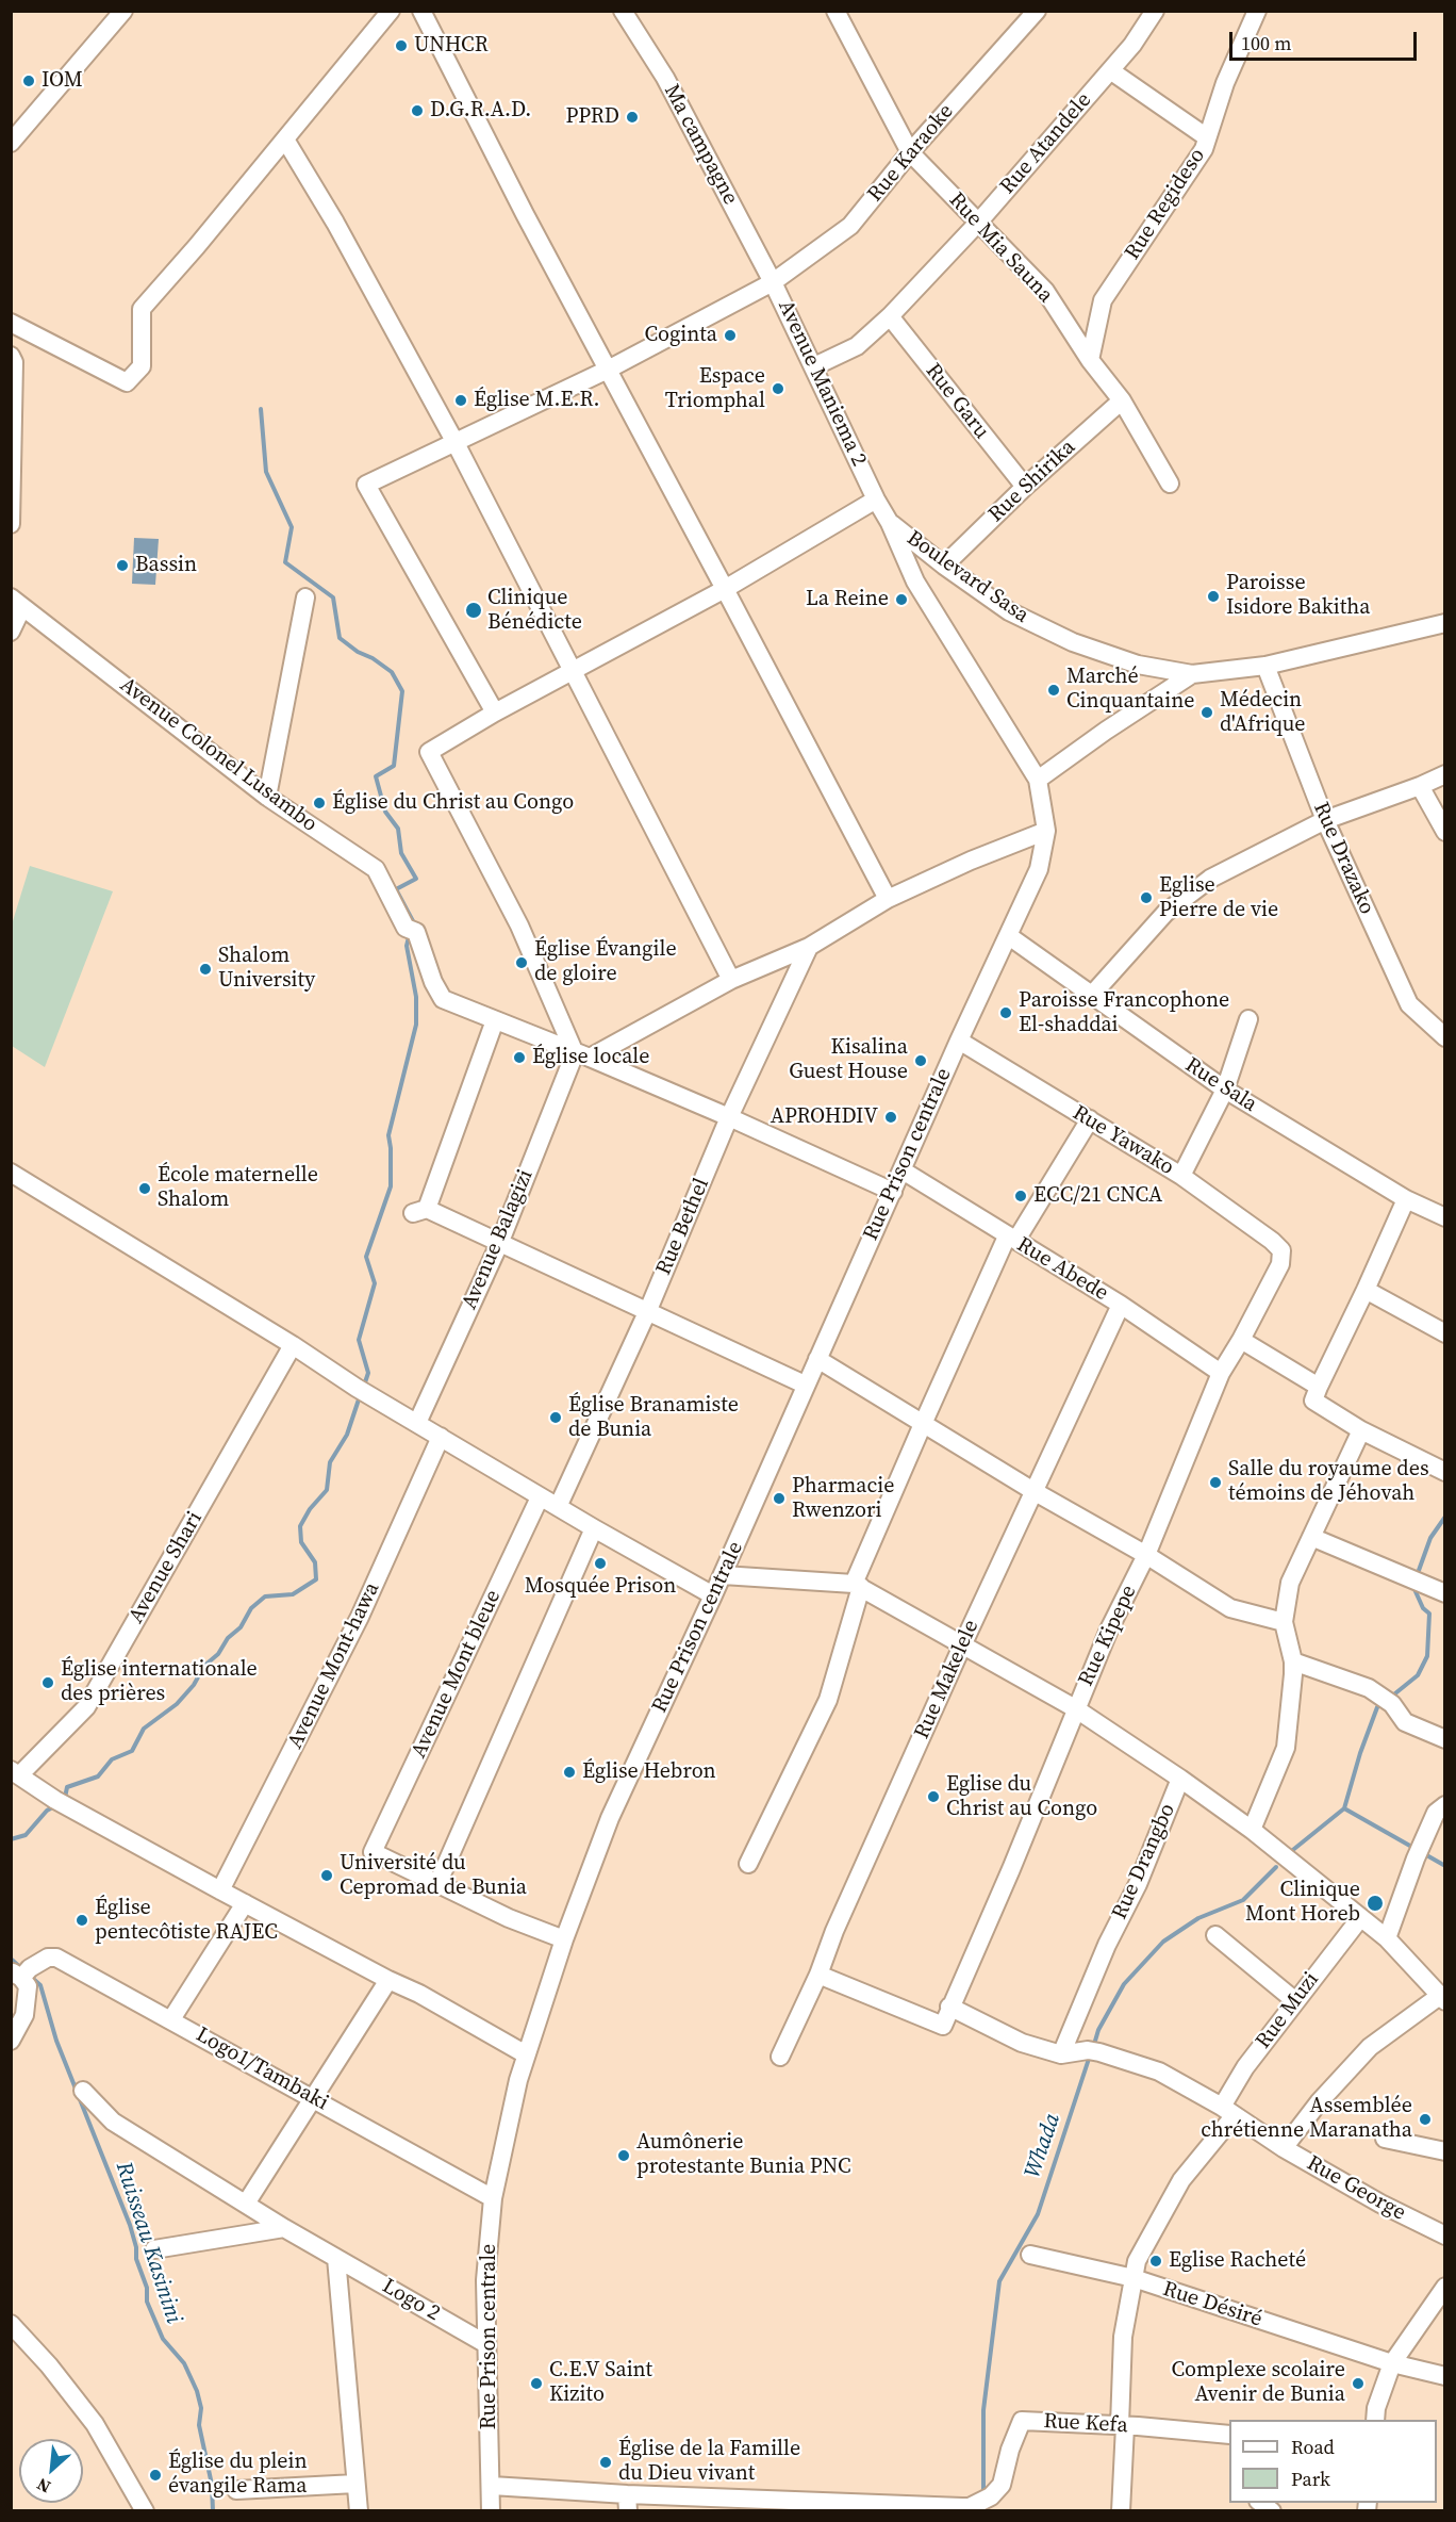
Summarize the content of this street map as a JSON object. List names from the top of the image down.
{
  "streets": {
    "street": [
      "Rue Atandele",
      "Ma campagne",
      "Rue Karaoke",
      "Rue Regideso",
      "Rue Mia Sauna",
      "Avenue Maniema 2",
      "Rue Garu",
      "Rue Shirika",
      "Boulevard Sasa",
      "Avenue Colonel Lusambo",
      "Rue Drazako",
      "Rue Sala",
      "Rue Yawako",
      "Rue Prison centrale",
      "Rue Bethel",
      "Avenue Balagizi",
      "Rue Abede",
      "Avenue Shari",
      "Rue Kipepe",
      "Avenue Mont-hawa",
      "Avenue Mont bleue",
      "Rue Makelele",
      "Rue Drangbo",
      "Rue Muzi",
      "Logo1/Tambaki",
      "Rue George",
      "Logo 2",
      "Rue Désiré",
      "Rue Kefa"
    ]
  },
  "crossings": [
    ["Rue Atandele", "Rue Mia Sauna"],
    ["Rue Atandele", "Avenue Maniema 2"],
    ["Rue Atandele", "Rue Garu"],
    ["Ma campagne", "Rue Karaoke"],
    ["Ma campagne", "Avenue Maniema 2"],
    ["Rue Karaoke", "Rue Mia Sauna"],
    ["Rue Karaoke", "Avenue Maniema 2"],
    ["Rue Regideso", "Rue Mia Sauna"],
    ["Rue Mia Sauna", "Rue Shirika"],
    ["Avenue Maniema 2", "Boulevard Sasa"],
    ["Avenue Maniema 2", "Rue Prison centrale"],
    ["Rue Garu", "Rue Shirika"],
    ["Rue Shirika", "Boulevard Sasa"],
    ["Boulevard Sasa", "Rue Drazako"],
    ["Boulevard Sasa", "Rue Prison centrale"],
    ["Avenue Colonel Lusambo", "Rue Prison centrale"],
    ["Avenue Colonel Lusambo", "Rue Bethel"],
    ["Avenue Colonel Lusambo", "Avenue Balagizi"],
    ["Rue Sala", "Rue Prison centrale"],
    ["Rue Yawako", "Rue Prison centrale"],
    ["Rue Yawako", "Rue Kipepe"],
    ["Rue Prison centrale", "Rue Abede"],
    ["Rue Prison centrale", "Logo1/Tambaki"],
    ["Rue Prison centrale", "Logo 2"],
    ["Rue Abede", "Rue Kipepe"],
    ["Rue Abede", "Rue Makelele"],
    ["Rue Kipepe", "Rue Makelele"],
    ["Rue Drangbo", "Rue George"],
    ["Rue Muzi", "Rue George"],
    ["Rue Muzi", "Rue Désiré"],
    ["Rue Muzi", "Rue Kefa"]
  ],
  "water": ["Whada", "Ruisseau Kasinini"],
  "places": [
    "UNHCR",
    "IOM",
    "D.G.R.A.D.",
    "PPRD",
    "Coginta",
    "Espace Triomphal",
    "Église M.E.R.",
    "Bassin",
    "Paroisse Isidore Bakitha",
    "La Reine",
    "Clinique Bénédicte",
    "Marché Cinquantaine",
    "Médecin d'Afrique",
    "Église du Christ au Congo",
    "Eglise Pierre de vie",
    "Église Évangile de gloire",
    "Shalom University",
    "Paroisse Francophone El-shaddai",
    "Église locale",
    "Kisalina Guest House",
    "APROHDIV",
    "École maternelle Shalom",
    "ECC/21 CNCA",
    "Église Branamiste de Bunia",
    "Salle du royaume des témoins de Jéhovah",
    "Pharmacie Rwenzori",
    "Mosquée Prison",
    "Église internationale des prières",
    "Église Hebron",
    "Eglise du Christ au Congo",
    "Université du Cepromad de Bunia",
    "Clinique Mont Horeb",
    "Église pentecôtiste RAJEC",
    "Assemblée chrétienne Maranatha",
    "Aumônerie protestante Bunia PNC",
    "Eglise Racheté",
    "C.E.V Saint Kizito",
    "Complexe scolaire Avenir de Bunia",
    "Église de la Famille du Dieu vivant",
    "Église du plein évangile Rama"
  ],
  "legend": ["Road", "Park"],
  "scale_bar": "100 m",
  "north": "bottom left"
}
